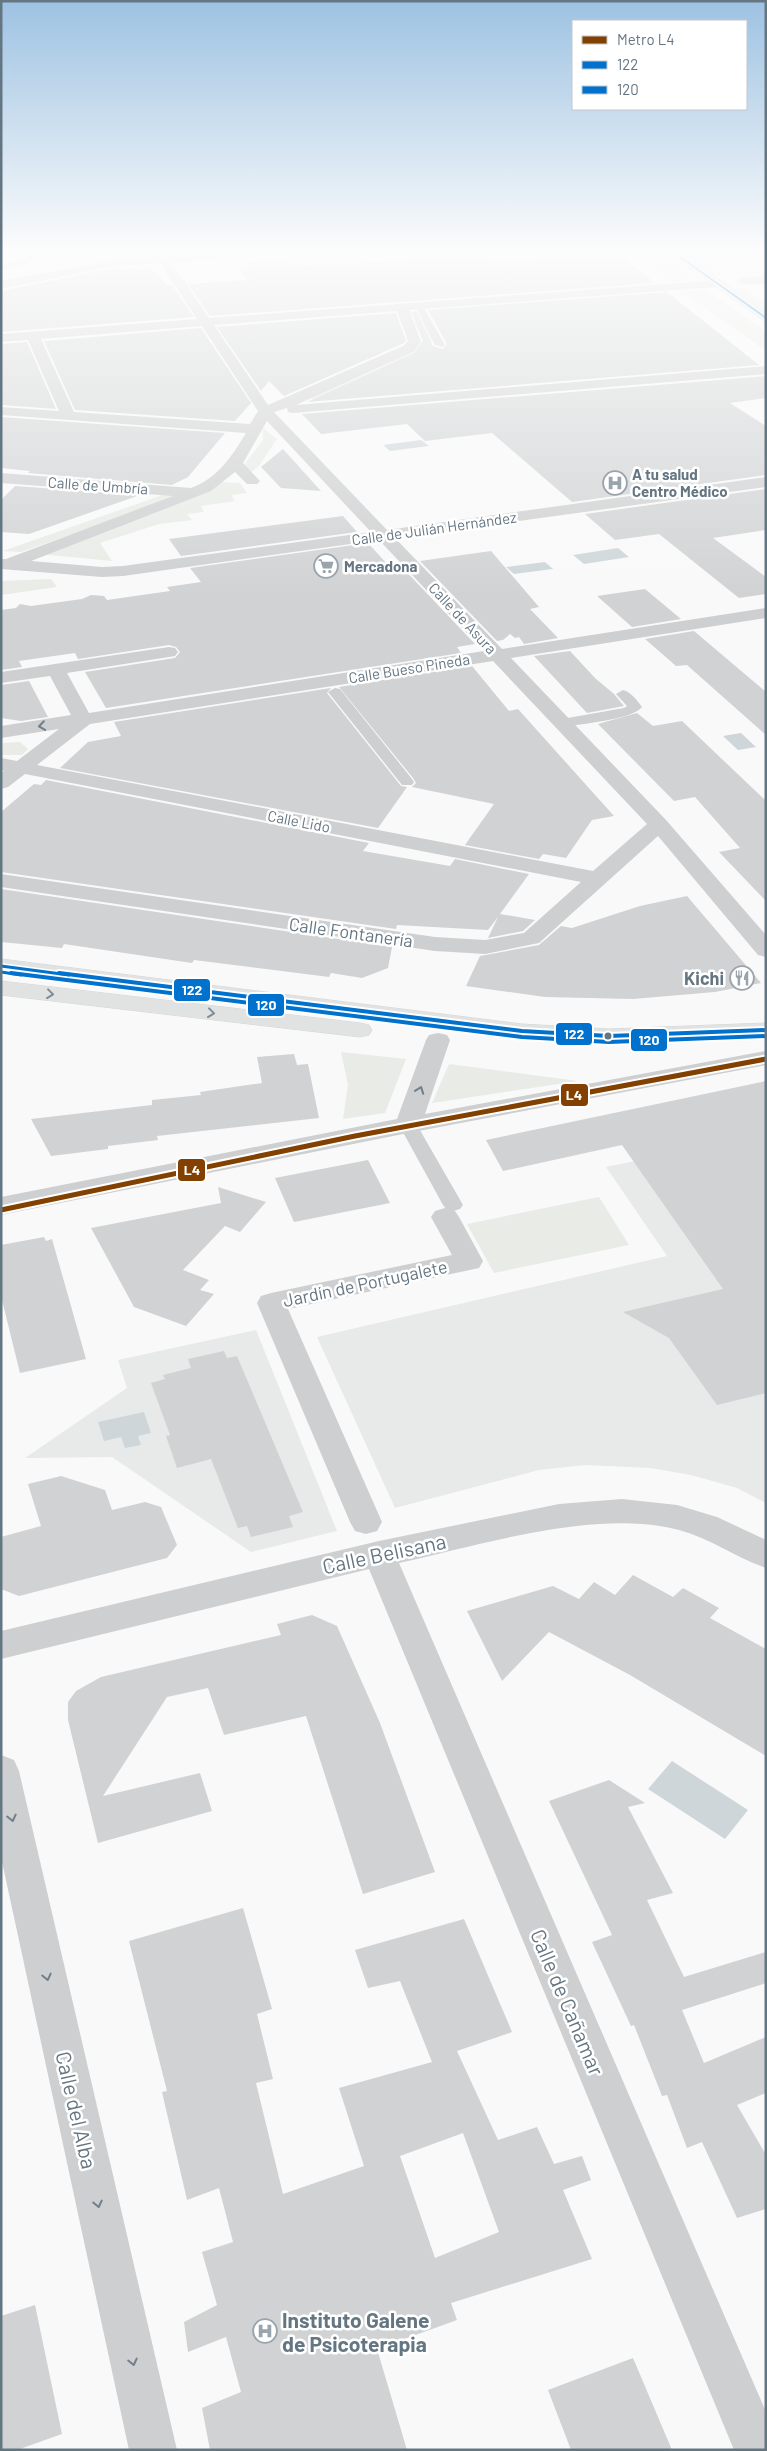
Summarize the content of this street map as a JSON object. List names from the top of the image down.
{
  "streets": {
    "street": [
      "Calle de Umbría",
      "Calle de Julián Hernández",
      "Calle de Asura",
      "Calle Bueso Pineda",
      "Calle Lido",
      "Calle Fontanería",
      "Jardín de Portugalete",
      "Calle Belisana",
      "Calle de Cañamar",
      "Calle del Alba"
    ]
  },
  "crossings": [
    ["Calle de Julián Hernández", "Calle de Asura"],
    ["Calle de Asura", "Calle Bueso Pineda"],
    ["Calle de Asura", "Calle Fontanería"],
    ["Calle Bueso Pineda", "Calle Lido"],
    ["Calle Lido", "Calle Fontanería"],
    ["Jardín de Portugalete", "Calle Belisana"],
    ["Jardín de Portugalete", "Calle de Cañamar"],
    ["Calle Belisana", "Calle de Cañamar"]
  ],
  "one_way": ["Calle del Alba"],
  "places": {
    "hospital": ["A tu salud Centro Médico", "Instituto Galene de Psicoterapia"],
    "supermarket": ["Mercadona"],
    "restaurant": ["Kichi"]
  },
  "lines": ["transit line 122", "transit line 120", "metro line L4"],
  "legend": ["Metro L4", "122", "120"]
}
